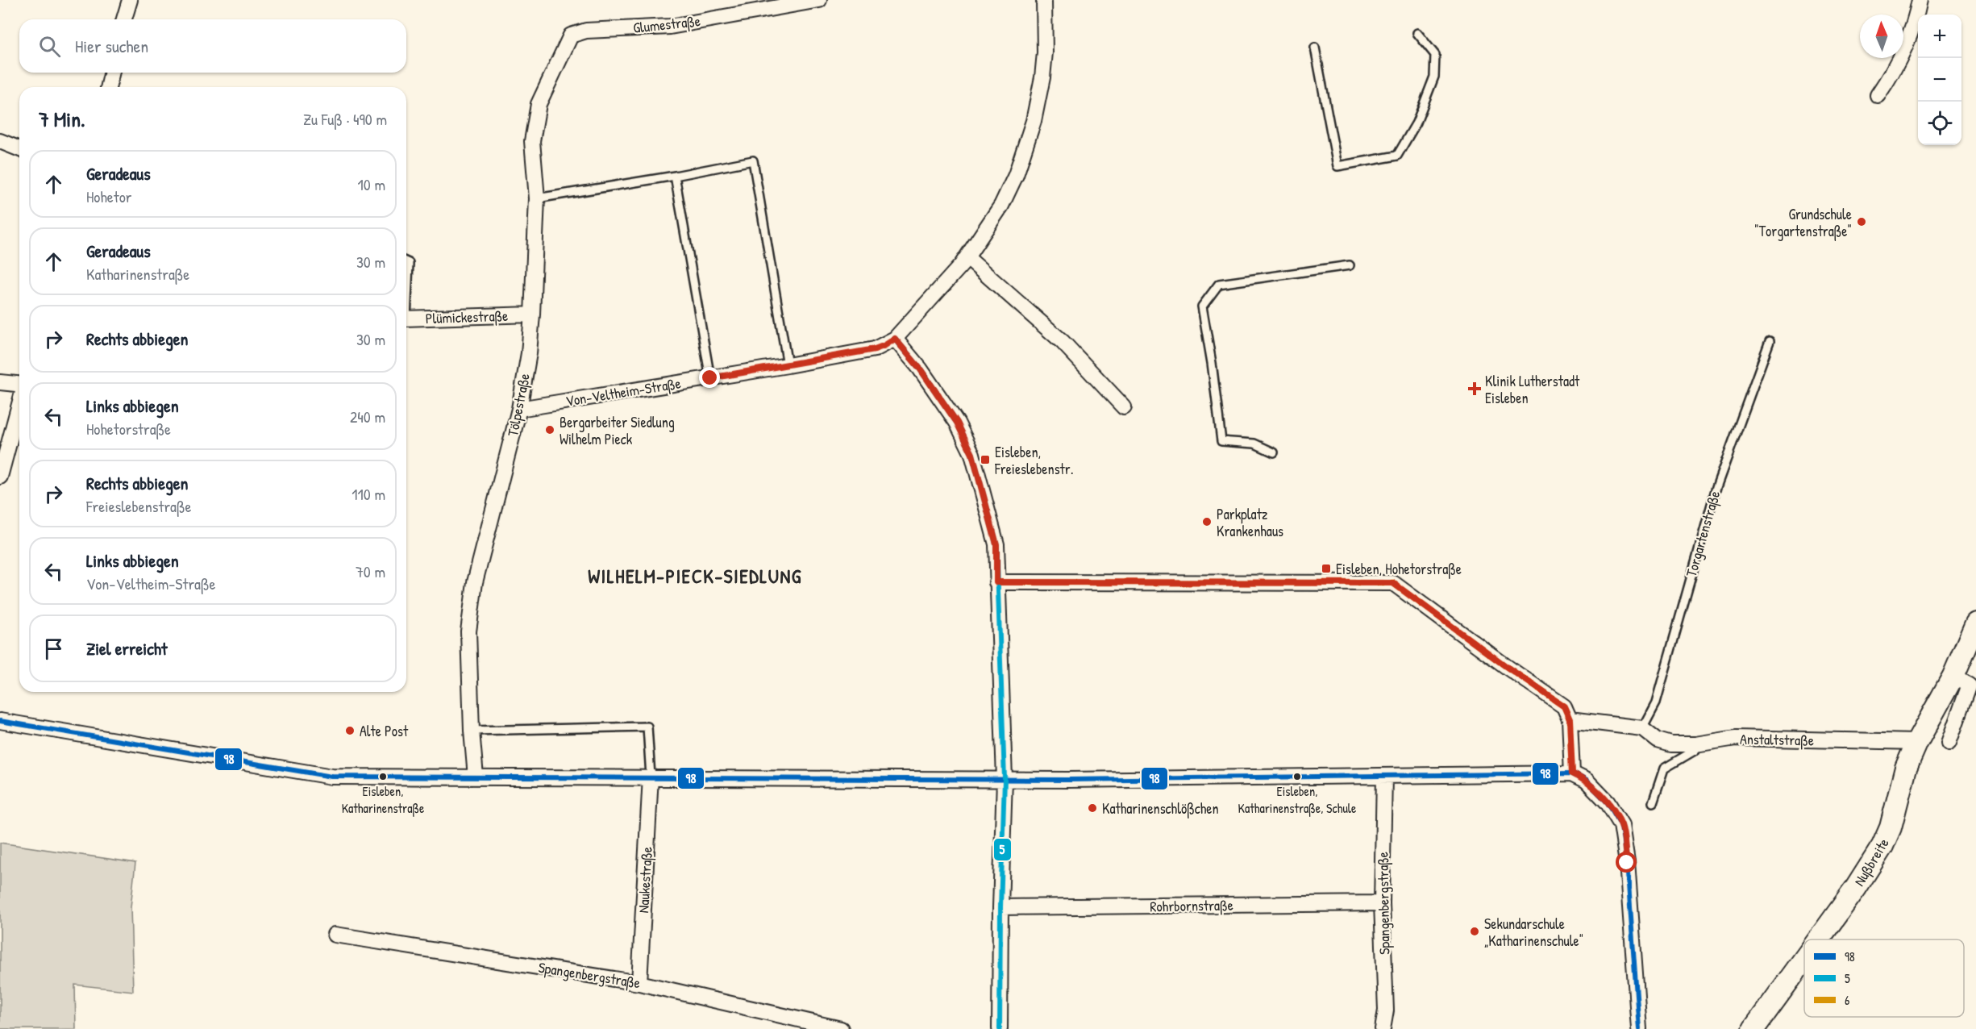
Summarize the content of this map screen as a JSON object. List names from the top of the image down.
{
  "streets": {
    "main road": ["Nußbreite"],
    "street": [
      "Glumestraße",
      "Plümickestraße",
      "Von-Veltheim-Straße",
      "Tölpestraße",
      "Anstaltstraße",
      "Naukestraße",
      "Spangenbergstraße",
      "Rohrbornstraße"
    ],
    "lane": ["Torgartenstraße"]
  },
  "crossings": [
    ["Glumestraße", "Tölpestraße"],
    ["Plümickestraße", "Tölpestraße"],
    ["Von-Veltheim-Straße", "Tölpestraße"],
    ["Torgartenstraße", "Anstaltstraße"],
    ["Anstaltstraße", "Nußbreite"],
    ["Naukestraße", "Spangenbergstraße"],
    ["Spangenbergstraße", "Rohrbornstraße"]
  ],
  "districts": ["WILHELM-PIECK-SIEDLUNG"],
  "places": {
    "other": [
      "Grundschule \"Torgartenstraße\"",
      "Bergarbeiter Siedlung Wilhelm Pieck",
      "Parkplatz Krankenhaus",
      "Alte Post",
      "Eisleben, Katharinenstraße",
      "Eisleben, Katharinenstraße, Schule",
      "Katharinenschlößchen",
      "Sekundarschule „Katharinenschule\""
    ],
    "health": ["Klinik Lutherstadt Eisleben"],
    "transit": ["Eisleben, Freieslebenstr.", "Eisleben, Hohetorstraße"]
  },
  "lines": ["transit line 5", "transit line 6", "transit line 98"],
  "legend": ["98", "5", "6"],
  "north": "top",
  "page": {
    "map_buttons": ["+", "−"],
    "search": "Hier suchen",
    "heading": ["7 Min.", "Zu Fuß · 490 m"],
    "list": [
      ["Geradeaus", "Hohetor", "10 m"],
      ["Geradeaus", "Katharinenstraße", "30 m"],
      ["Rechts abbiegen", "30 m"],
      ["Links abbiegen", "Hohetorstraße", "240 m"],
      ["Rechts abbiegen", "Freieslebenstraße", "110 m"],
      ["Links abbiegen", "Von-Veltheim-Straße", "70 m"],
      "Ziel erreicht"
    ]
  }
}
